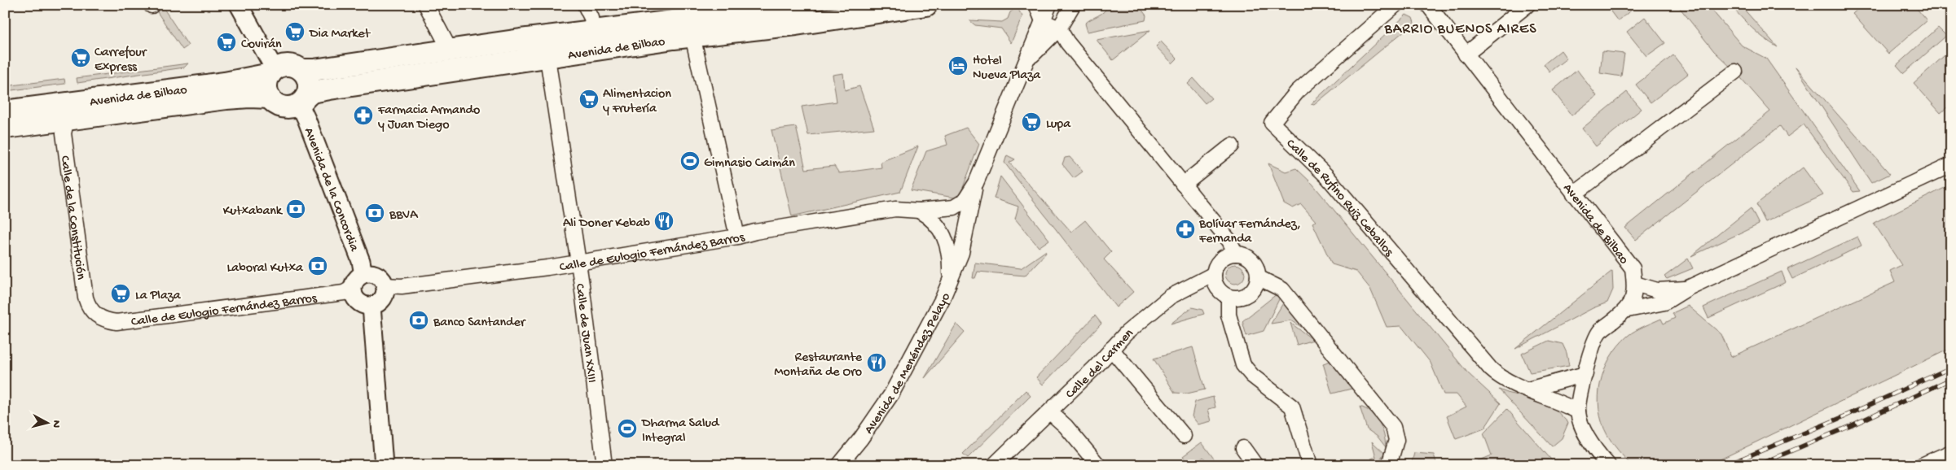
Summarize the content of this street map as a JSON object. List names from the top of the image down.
{
  "streets": {
    "main road": ["Avenida de Bilbao"],
    "street": [
      "Avenida de la Concordia",
      "Calle de Rufino Ruiz Ceballos",
      "Calle de la Constitución",
      "Calle de Eulogio Fernández Barros",
      "Calle de Juan XXIII",
      "Avenida de Menéndez Pelayo",
      "Calle del Carmen"
    ]
  },
  "crossings": [
    ["Avenida de Bilbao", "Avenida de la Concordia"],
    ["Avenida de Bilbao", "Calle de la Constitución"],
    ["Avenida de Bilbao", "Calle de Juan XXIII"],
    ["Avenida de la Concordia", "Calle de Eulogio Fernández Barros"],
    ["Calle de la Constitución", "Calle de Eulogio Fernández Barros"],
    ["Calle de Eulogio Fernández Barros", "Calle de Juan XXIII"],
    ["Calle de Eulogio Fernández Barros", "Avenida de Menéndez Pelayo"]
  ],
  "districts": ["BARRIO BUENOS AIRES"],
  "places": {
    "supermarket": [
      "Dia Market",
      "Covirán",
      "Carrefour Express",
      "Alimentacion y Frutería",
      "Lupa",
      "La Plaza"
    ],
    "hotel": ["Hotel Nueva Plaza"],
    "pharmacy": ["Farmacia Armando y Juan Diego", "Bolívar Fernández, Fernanda"],
    "sports": ["Gimnasio Caimán", "Dharma Salud Integral"],
    "bank": [
      "Kutxabank",
      "BBVA",
      "Laboral Kutxa",
      "Banco Santander"
    ],
    "restaurant": ["Ali Doner Kebab", "Restaurante Montaña de Oro"]
  },
  "north": "right"
}
